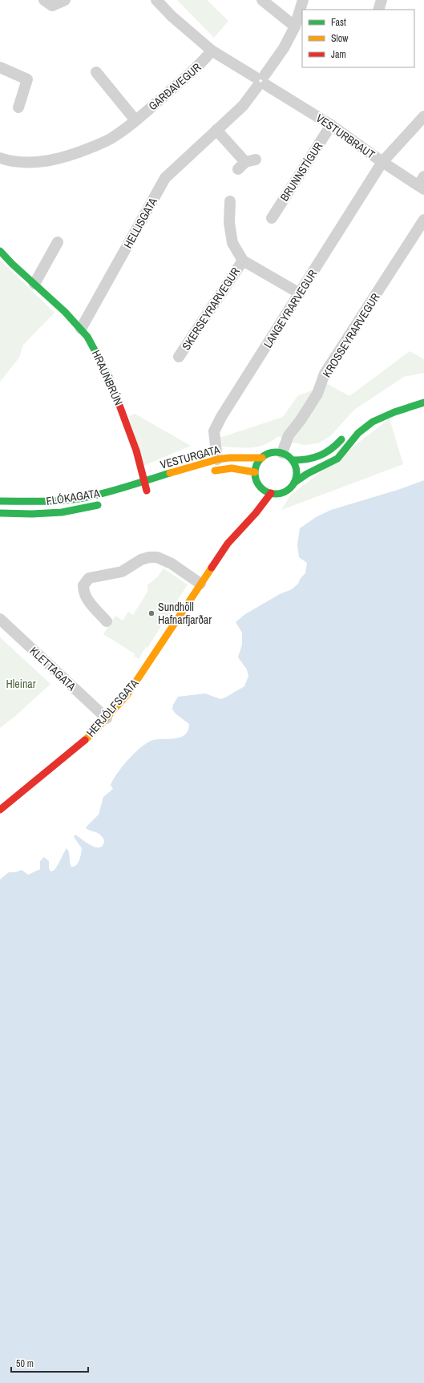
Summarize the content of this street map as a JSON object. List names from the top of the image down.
{
  "streets": {
    "main road": [
      "HRAUNBRÚN",
      "VESTURGATA",
      "FLÓKAGATA",
      "HERJÓLFSGATA"
    ],
    "street": [
      "GARÐAVEGUR",
      "VESTURBRAUT",
      "BRUNNSTÍGUR",
      "HELLISGATA",
      "SKERSEYRARVEGUR",
      "LANGEYRARVEGUR",
      "KROSSEYRARVEGUR",
      "KLETTAGATA"
    ]
  },
  "crossings": [
    ["GARÐAVEGUR", "VESTURBRAUT"],
    ["VESTURBRAUT", "BRUNNSTÍGUR"],
    ["VESTURBRAUT", "HELLISGATA"],
    ["VESTURBRAUT", "LANGEYRARVEGUR"],
    ["HELLISGATA", "HRAUNBRÚN"],
    ["SKERSEYRARVEGUR", "LANGEYRARVEGUR"],
    ["LANGEYRARVEGUR", "VESTURGATA"],
    ["KROSSEYRARVEGUR", "VESTURGATA"],
    ["KROSSEYRARVEGUR", "HERJÓLFSGATA"],
    ["HRAUNBRÚN", "VESTURGATA"],
    ["HRAUNBRÚN", "FLÓKAGATA"],
    ["VESTURGATA", "FLÓKAGATA"],
    ["VESTURGATA", "HERJÓLFSGATA"],
    ["KLETTAGATA", "HERJÓLFSGATA"]
  ],
  "parks": ["Hleinar"],
  "places": ["Sundhöll Hafnarfjarðar"],
  "legend": ["Fast", "Slow", "Jam"],
  "scale_bar": "50 m"
}
